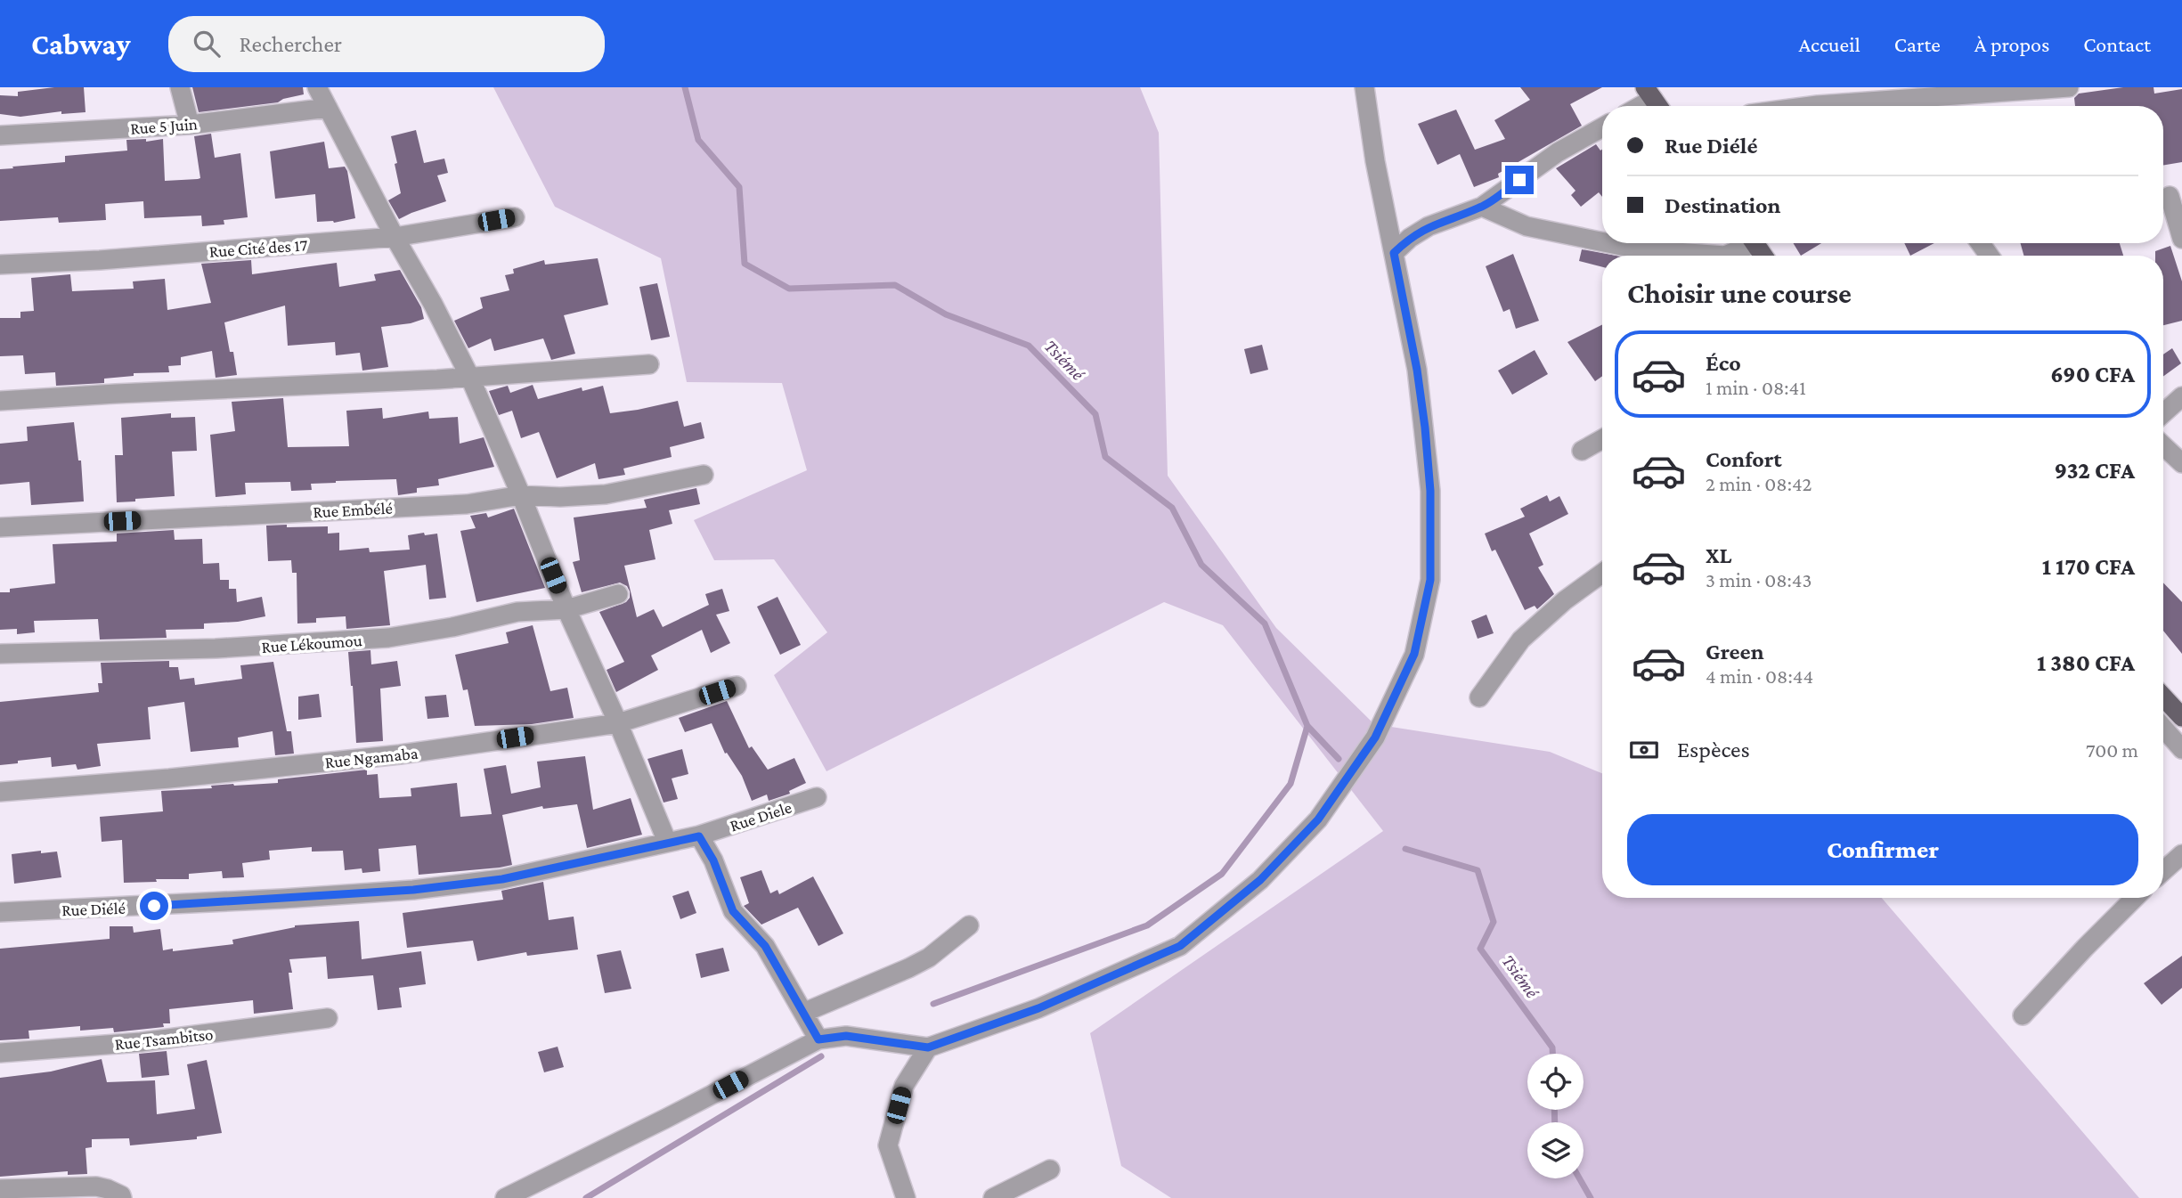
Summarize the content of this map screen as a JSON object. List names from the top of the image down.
{
  "streets": {
    "street": [
      "Rue 5 Juin",
      "Rue Cité des 17",
      "Rue Embélé",
      "Rue Lékoumou",
      "Rue Ngamaba",
      "Rue Diele",
      "Rue Diélé",
      "Rue Tsambitso"
    ]
  },
  "crossings": [
    ["Rue Diele", "Rue Diélé"]
  ],
  "water": ["Tsiémé"],
  "page": {
    "header": "Cabway",
    "search": "Rechercher",
    "nav": [
      "Accueil",
      "Carte",
      "À propos",
      "Contact"
    ],
    "banner": ["Rue Diélé", "Destination"],
    "heading": "Choisir une course",
    "list": [
      {
        "name": "Éco",
        "note": "1 min · 08:41",
        "value": "690 CFA"
      },
      {
        "name": "Confort",
        "note": "2 min · 08:42",
        "value": "932 CFA"
      },
      {
        "name": "XL",
        "note": "3 min · 08:43",
        "value": "1 170 CFA"
      },
      {
        "name": "Green",
        "note": "4 min · 08:44",
        "value": "1 380 CFA"
      }
    ],
    "pay": ["Espèces", "700 m"],
    "buttons": "Confirmer"
  }
}
